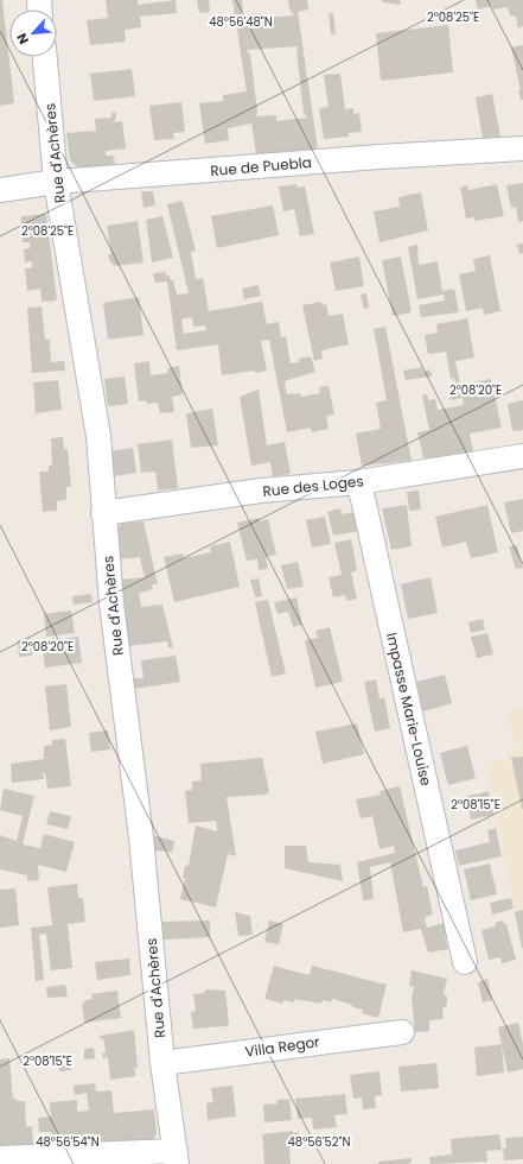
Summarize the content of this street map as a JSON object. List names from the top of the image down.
{
  "streets": {
    "street": [
      "Rue d'Achères",
      "Rue de Puebla",
      "Rue des Loges",
      "Impasse Marie-Louise",
      "Villa Regor"
    ]
  },
  "crossings": [
    ["Rue d'Achères", "Rue de Puebla"],
    ["Rue d'Achères", "Rue des Loges"],
    ["Rue d'Achères", "Villa Regor"],
    ["Rue des Loges", "Impasse Marie-Louise"]
  ],
  "north": "bottom left",
  "coordinates": [
    "2°08'25\"E",
    "48°56'48\"N",
    "2°08'20\"E",
    "2°08'15\"E",
    "48°56'54\"N",
    "48°56'52\"N"
  ]
}
